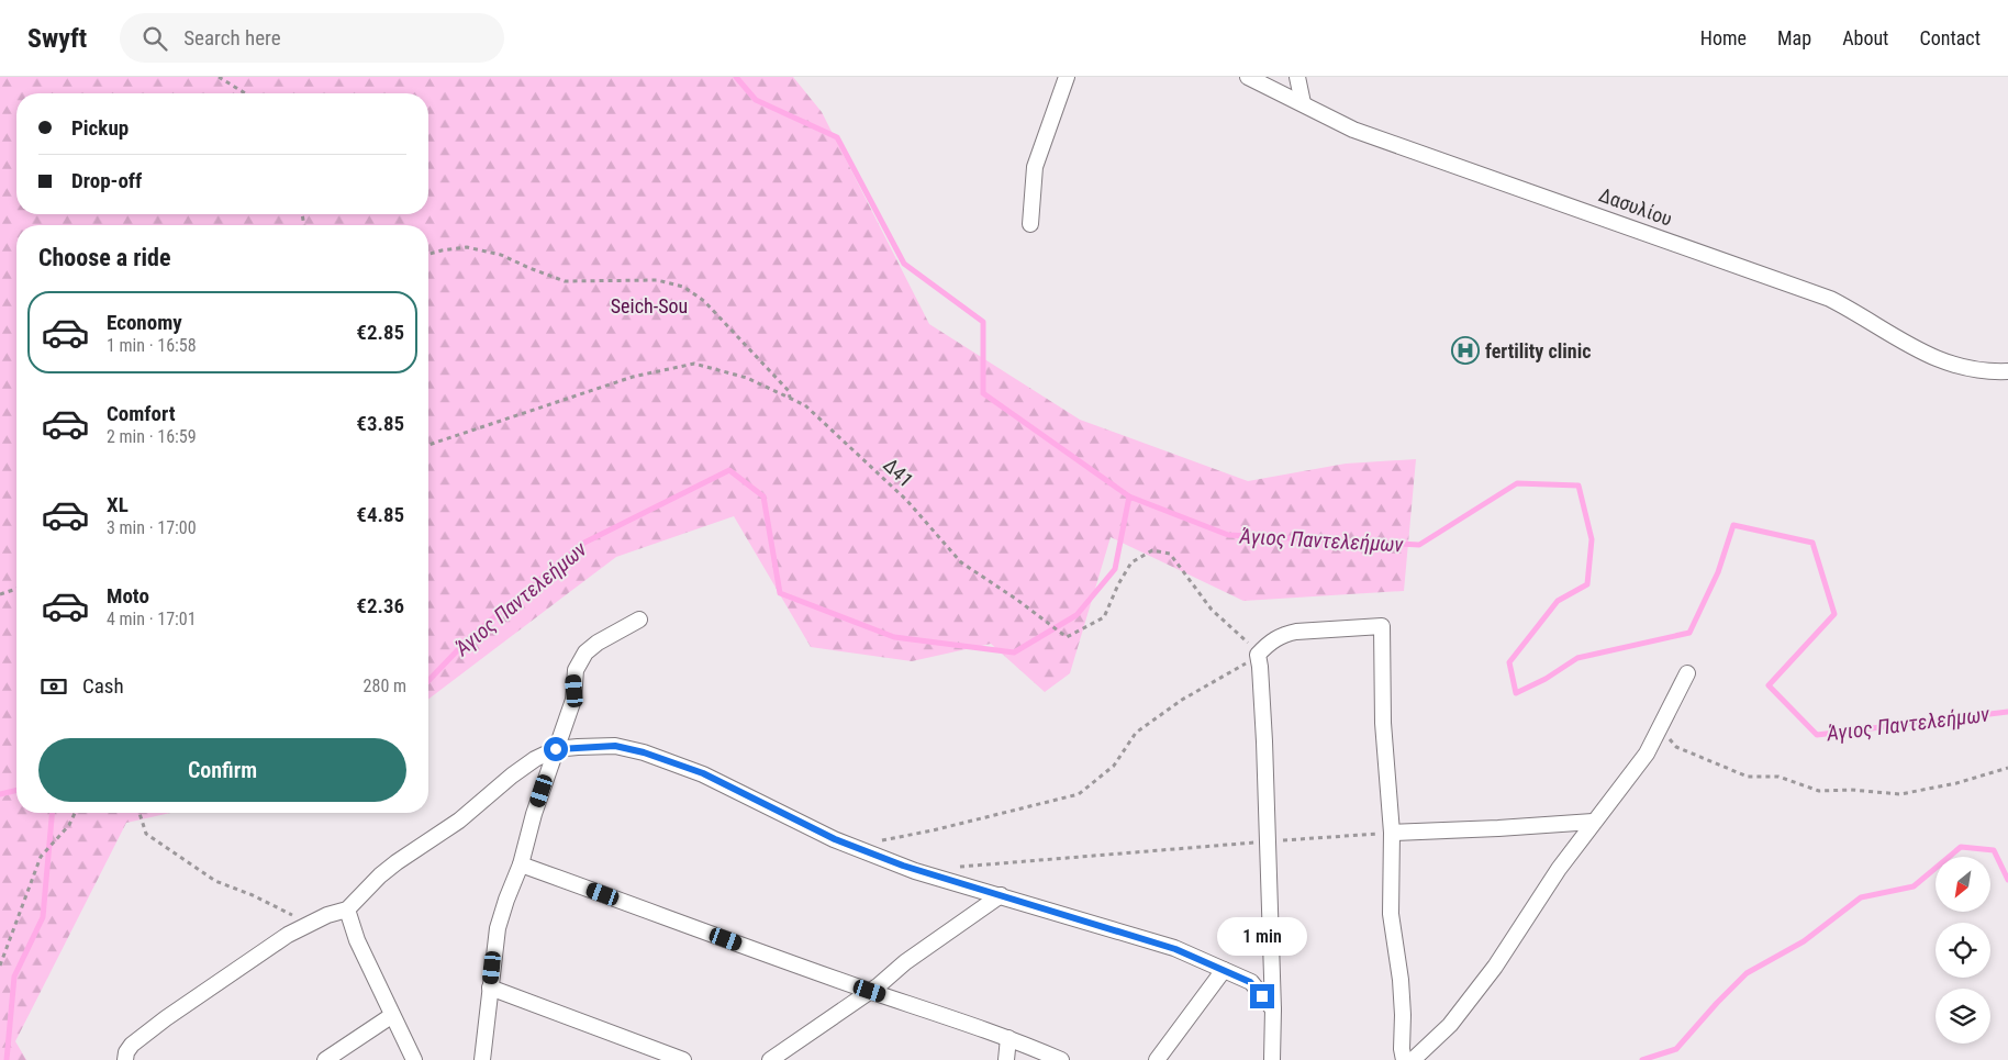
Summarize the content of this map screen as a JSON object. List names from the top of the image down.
{
  "streets": {
    "street": ["Δασυλίου"],
    "path": ["Δ41"]
  },
  "water": ["Άγιος Παντελεήμων"],
  "parks": ["Seich-Sou"],
  "places": {
    "hospital": ["fertility clinic"]
  },
  "north": "bottom left",
  "page": {
    "header": "Swyft",
    "search": "Search here",
    "nav": [
      "Home",
      "Map",
      "About",
      "Contact"
    ],
    "banner": ["Pickup", "Drop-off"],
    "heading": "Choose a ride",
    "list": [
      {
        "name": "Economy",
        "note": "1 min · 16:58",
        "value": "€2.85"
      },
      {
        "name": "Comfort",
        "note": "2 min · 16:59",
        "value": "€3.85"
      },
      {
        "name": "XL",
        "note": "3 min · 17:00",
        "value": "€4.85"
      },
      {
        "name": "Moto",
        "note": "4 min · 17:01",
        "value": "€2.36"
      }
    ],
    "pay": ["Cash", "280 m"],
    "buttons": "Confirm",
    "bubble": "1 min"
  }
}
